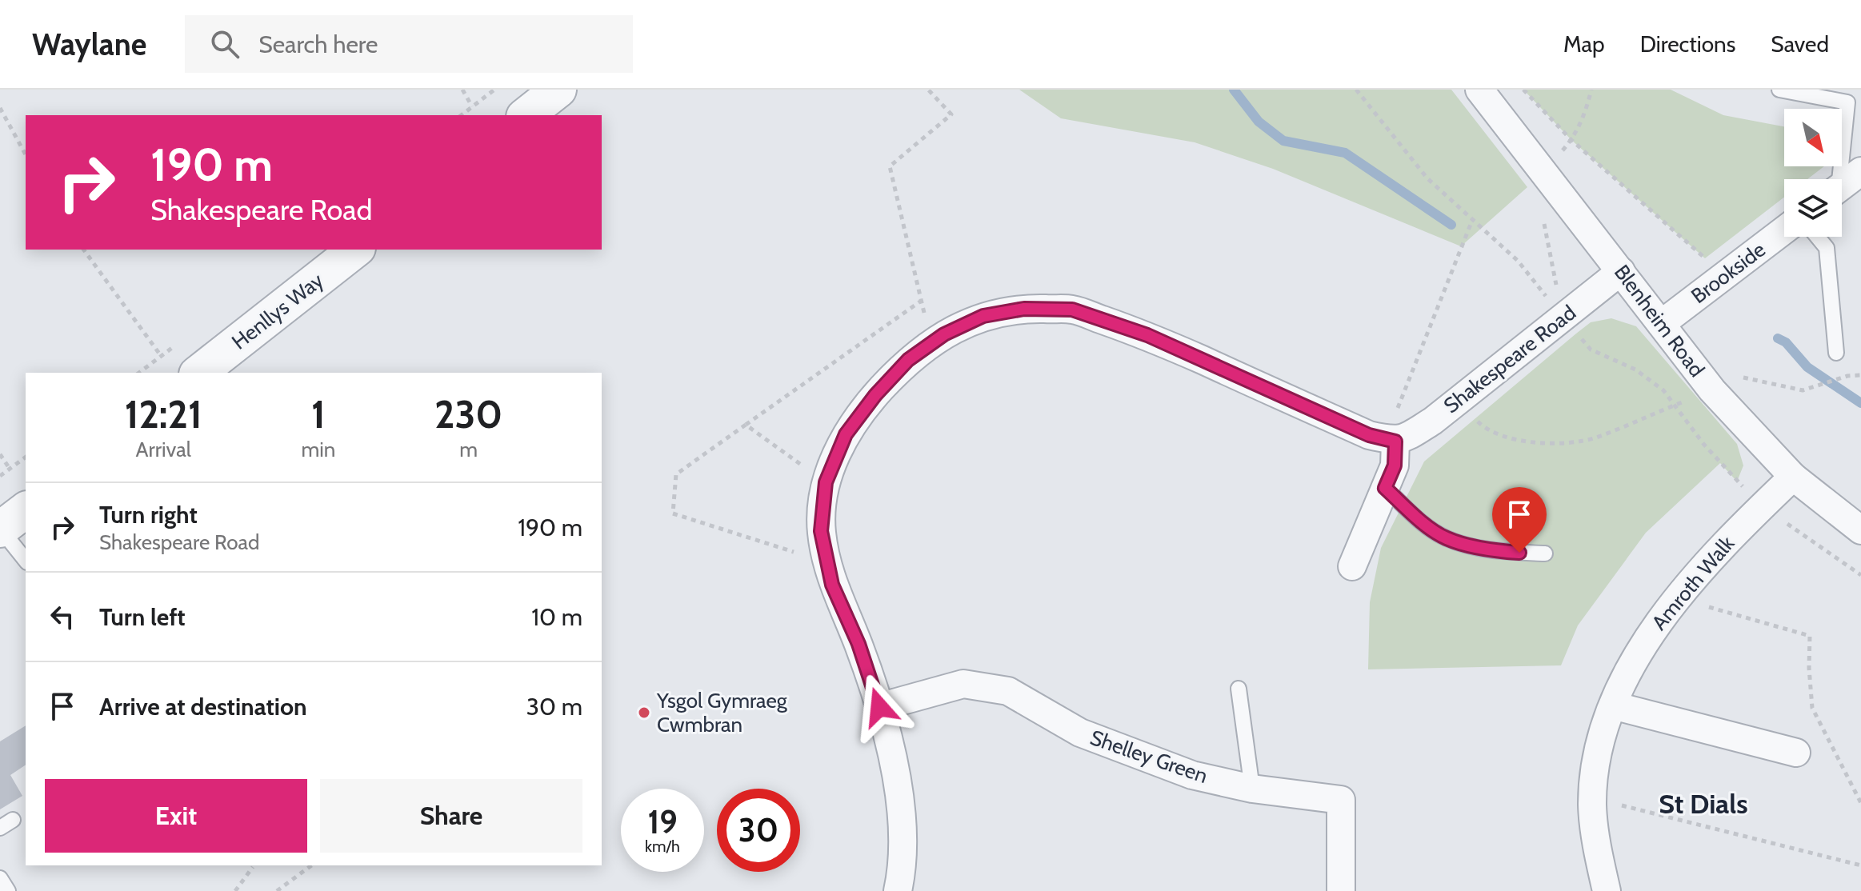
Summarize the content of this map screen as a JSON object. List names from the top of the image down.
{
  "streets": {
    "street": [
      "Brookside",
      "Henllys Way",
      "Blenheim Road",
      "Shakespeare Road",
      "Amroth Walk",
      "Shelley Green"
    ]
  },
  "crossings": [
    ["Brookside", "Blenheim Road"],
    ["Blenheim Road", "Shakespeare Road"],
    ["Blenheim Road", "Amroth Walk"]
  ],
  "districts": ["St Dials"],
  "places": ["Ysgol Gymraeg Cwmbran"],
  "north": "bottom right",
  "page": {
    "header": "Waylane",
    "search": "Search here",
    "nav": ["Map", "Directions", "Saved"],
    "turn": ["190 m", "Shakespeare Road"],
    "eta": [
      "12:21",
      "Arrival",
      "1",
      "min",
      "230",
      "m"
    ],
    "list": [
      {
        "name": "Turn right",
        "note": "Shakespeare Road",
        "value": "190 m"
      },
      {
        "name": "Turn left",
        "value": "10 m"
      },
      {
        "name": "Arrive at destination",
        "value": "30 m"
      }
    ],
    "buttons": ["Exit", "Share"],
    "speed": "19 km/h",
    "limit": "30"
  }
}
